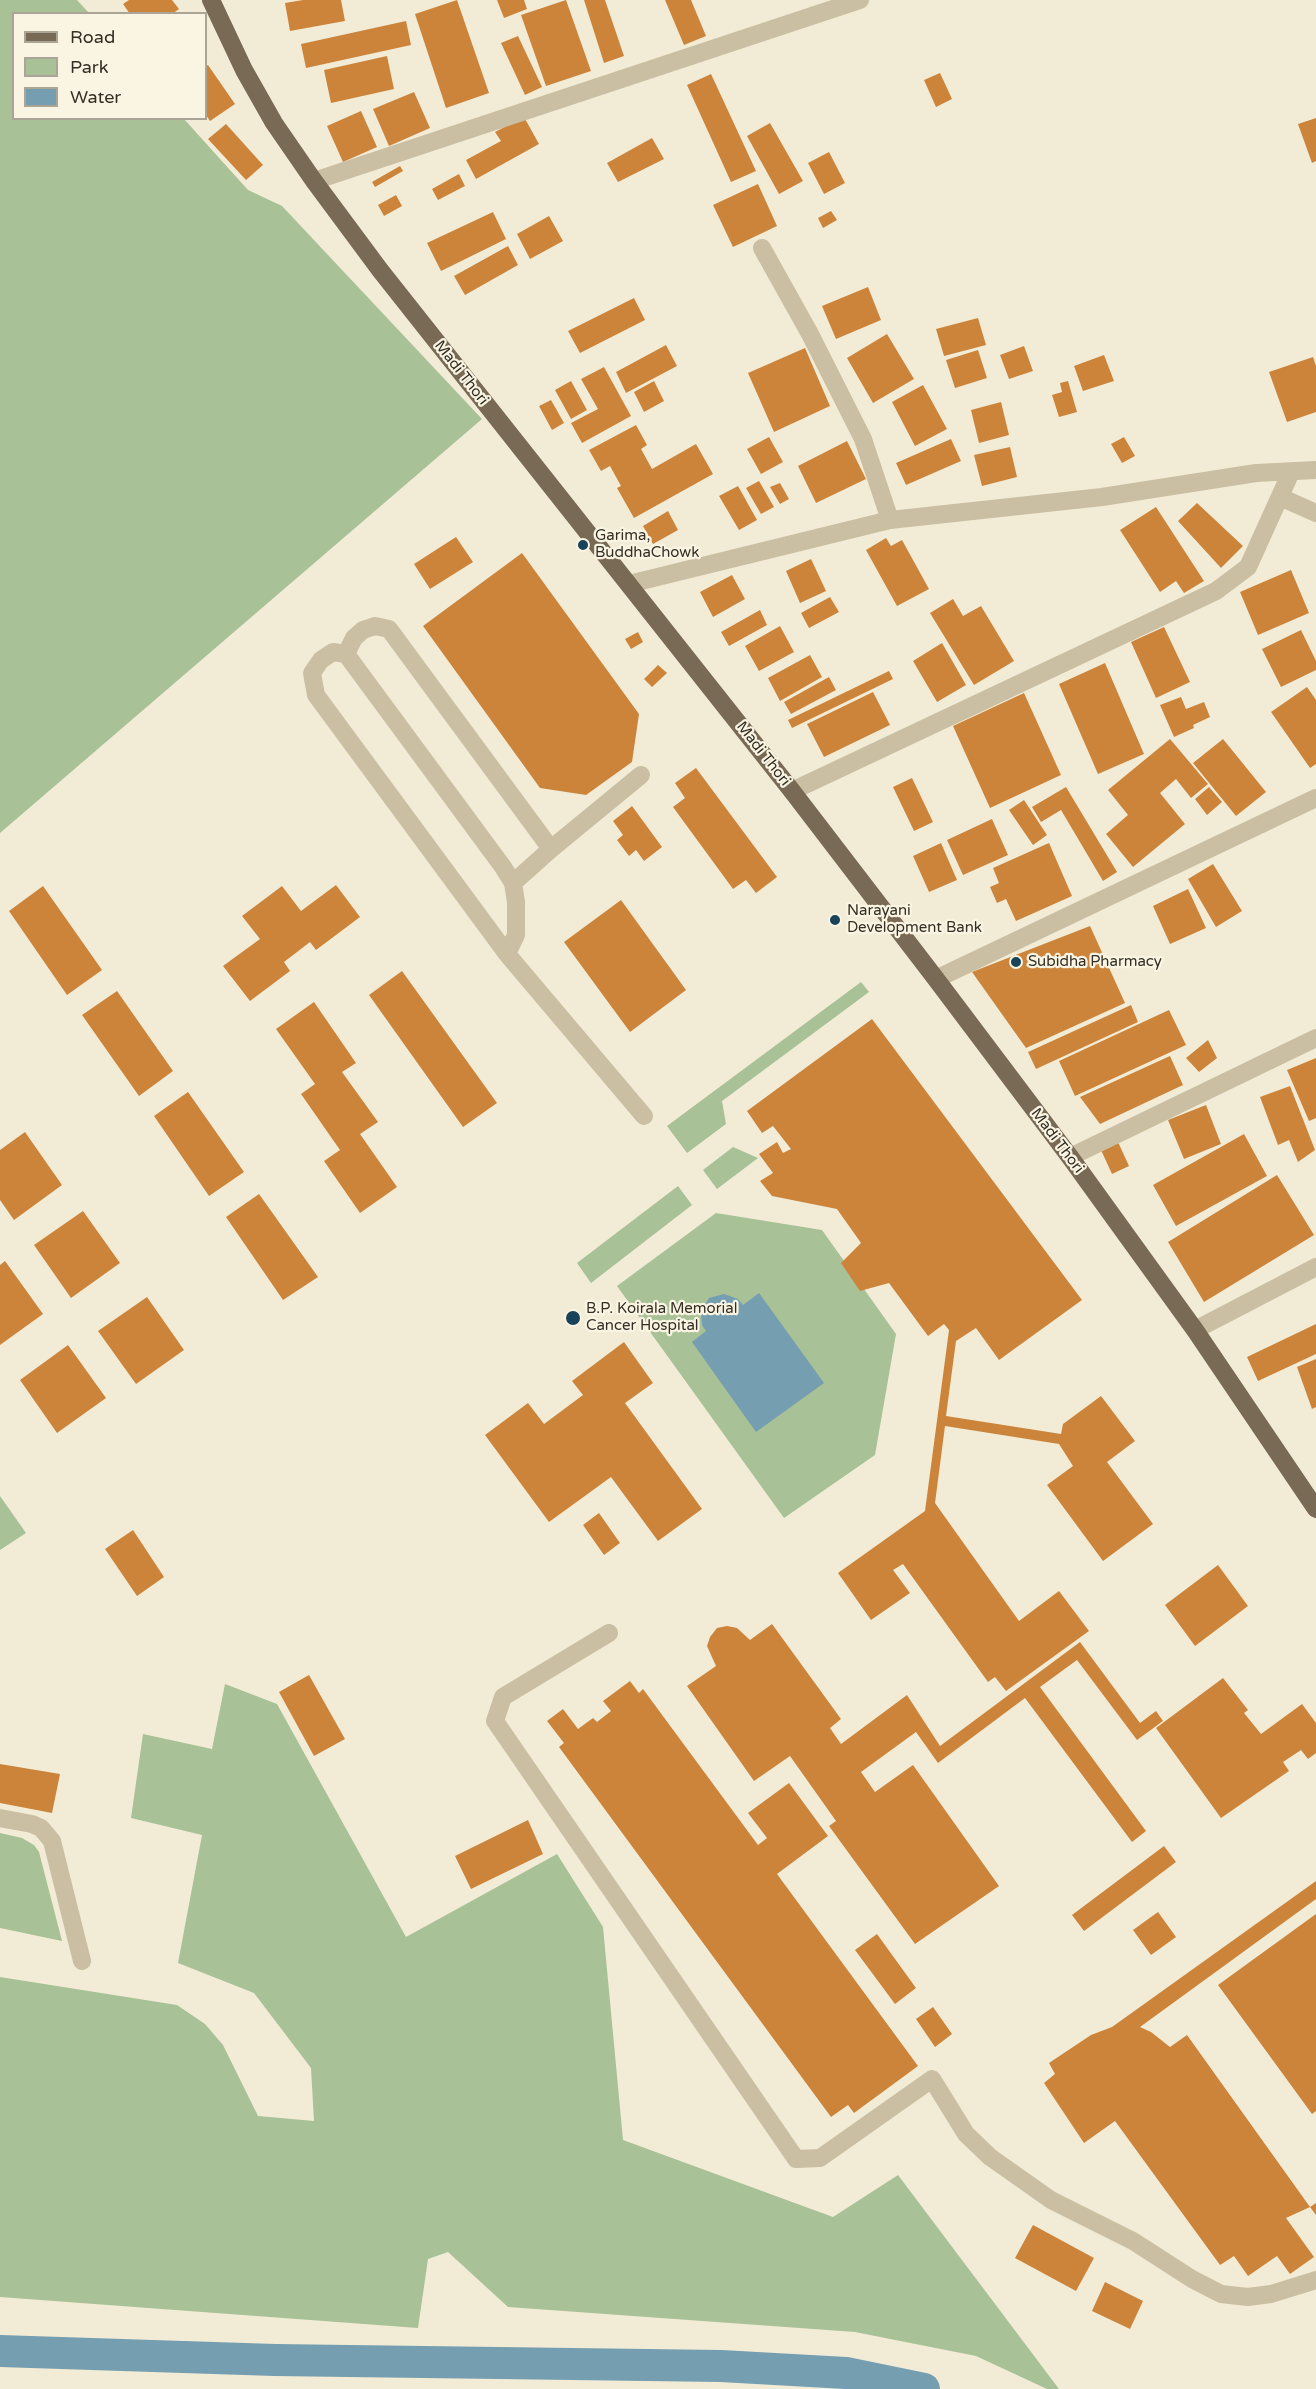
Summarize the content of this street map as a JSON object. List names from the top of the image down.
{
  "streets": {
    "main road": ["Madi Thori"]
  },
  "places": [
    "Garima, BuddhaChowk",
    "Narayani Development Bank",
    "Subidha Pharmacy",
    "B.P. Koirala Memorial Cancer Hospital"
  ],
  "legend": ["Road", "Park", "Water"]
}
